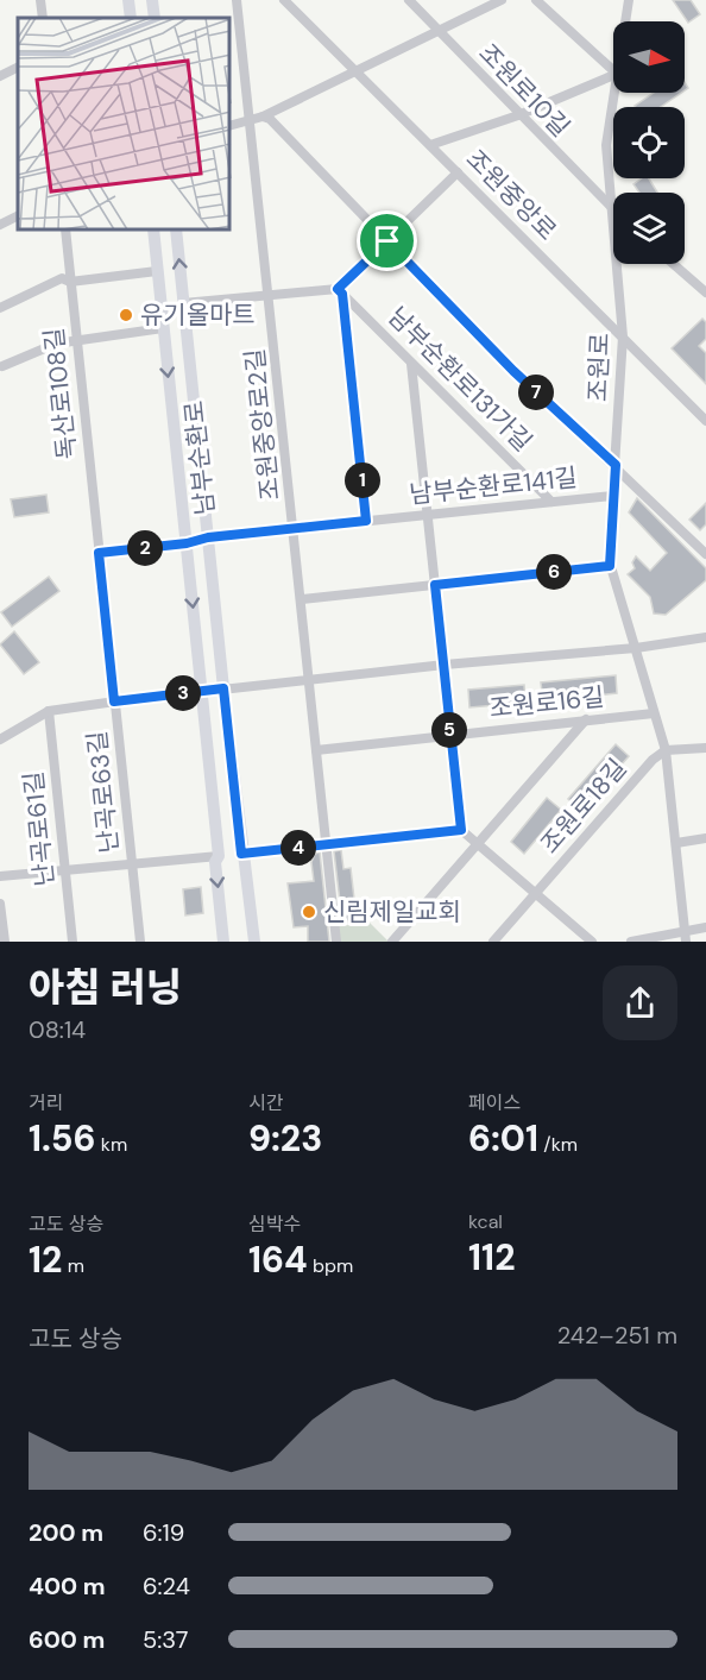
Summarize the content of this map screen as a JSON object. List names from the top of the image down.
{
  "streets": {
    "main road": ["남부순환로"],
    "street": [
      "조원로10길",
      "조원중앙로",
      "조원로",
      "남부순환로131가길",
      "독산로108길",
      "조원중앙로2길",
      "남부순환로141길",
      "조원로16길",
      "난곡로63길",
      "조원로18길",
      "난곡로61길"
    ]
  },
  "crossings": [
    ["조원로10길", "조원로"],
    ["조원중앙로", "조원로"],
    ["조원로", "남부순환로141길"],
    ["조원로", "조원로16길"],
    ["조원로", "조원로18길"],
    ["남부순환로131가길", "남부순환로141길"],
    ["독산로108길", "남부순환로141길"],
    ["독산로108길", "난곡로63길"],
    ["조원중앙로2길", "남부순환로141길"],
    ["조원중앙로2길", "조원로16길"],
    ["남부순환로", "남부순환로141길"],
    ["남부순환로141길", "난곡로63길"]
  ],
  "places": ["유기올마트", "신림제일교회"],
  "north": "right",
  "page": {
    "pins": [
      "7",
      "1",
      "2",
      "6",
      "3",
      "5",
      "4"
    ],
    "heading": ["아침 러닝", "08:14"],
    "stats": [
      ["거리", "1.56 km"],
      ["시간", "9:23"],
      ["페이스", "6:01 /km"],
      ["고도 상승", "12 m"],
      ["심박수", "164 bpm"],
      ["kcal", "112"]
    ],
    "chart": ["고도 상승", "242–251 m"],
    "list": [
      {
        "name": "200 m",
        "note": "6:19"
      },
      {
        "name": "400 m",
        "note": "6:24"
      },
      {
        "name": "600 m",
        "note": "5:37"
      }
    ]
  }
}
